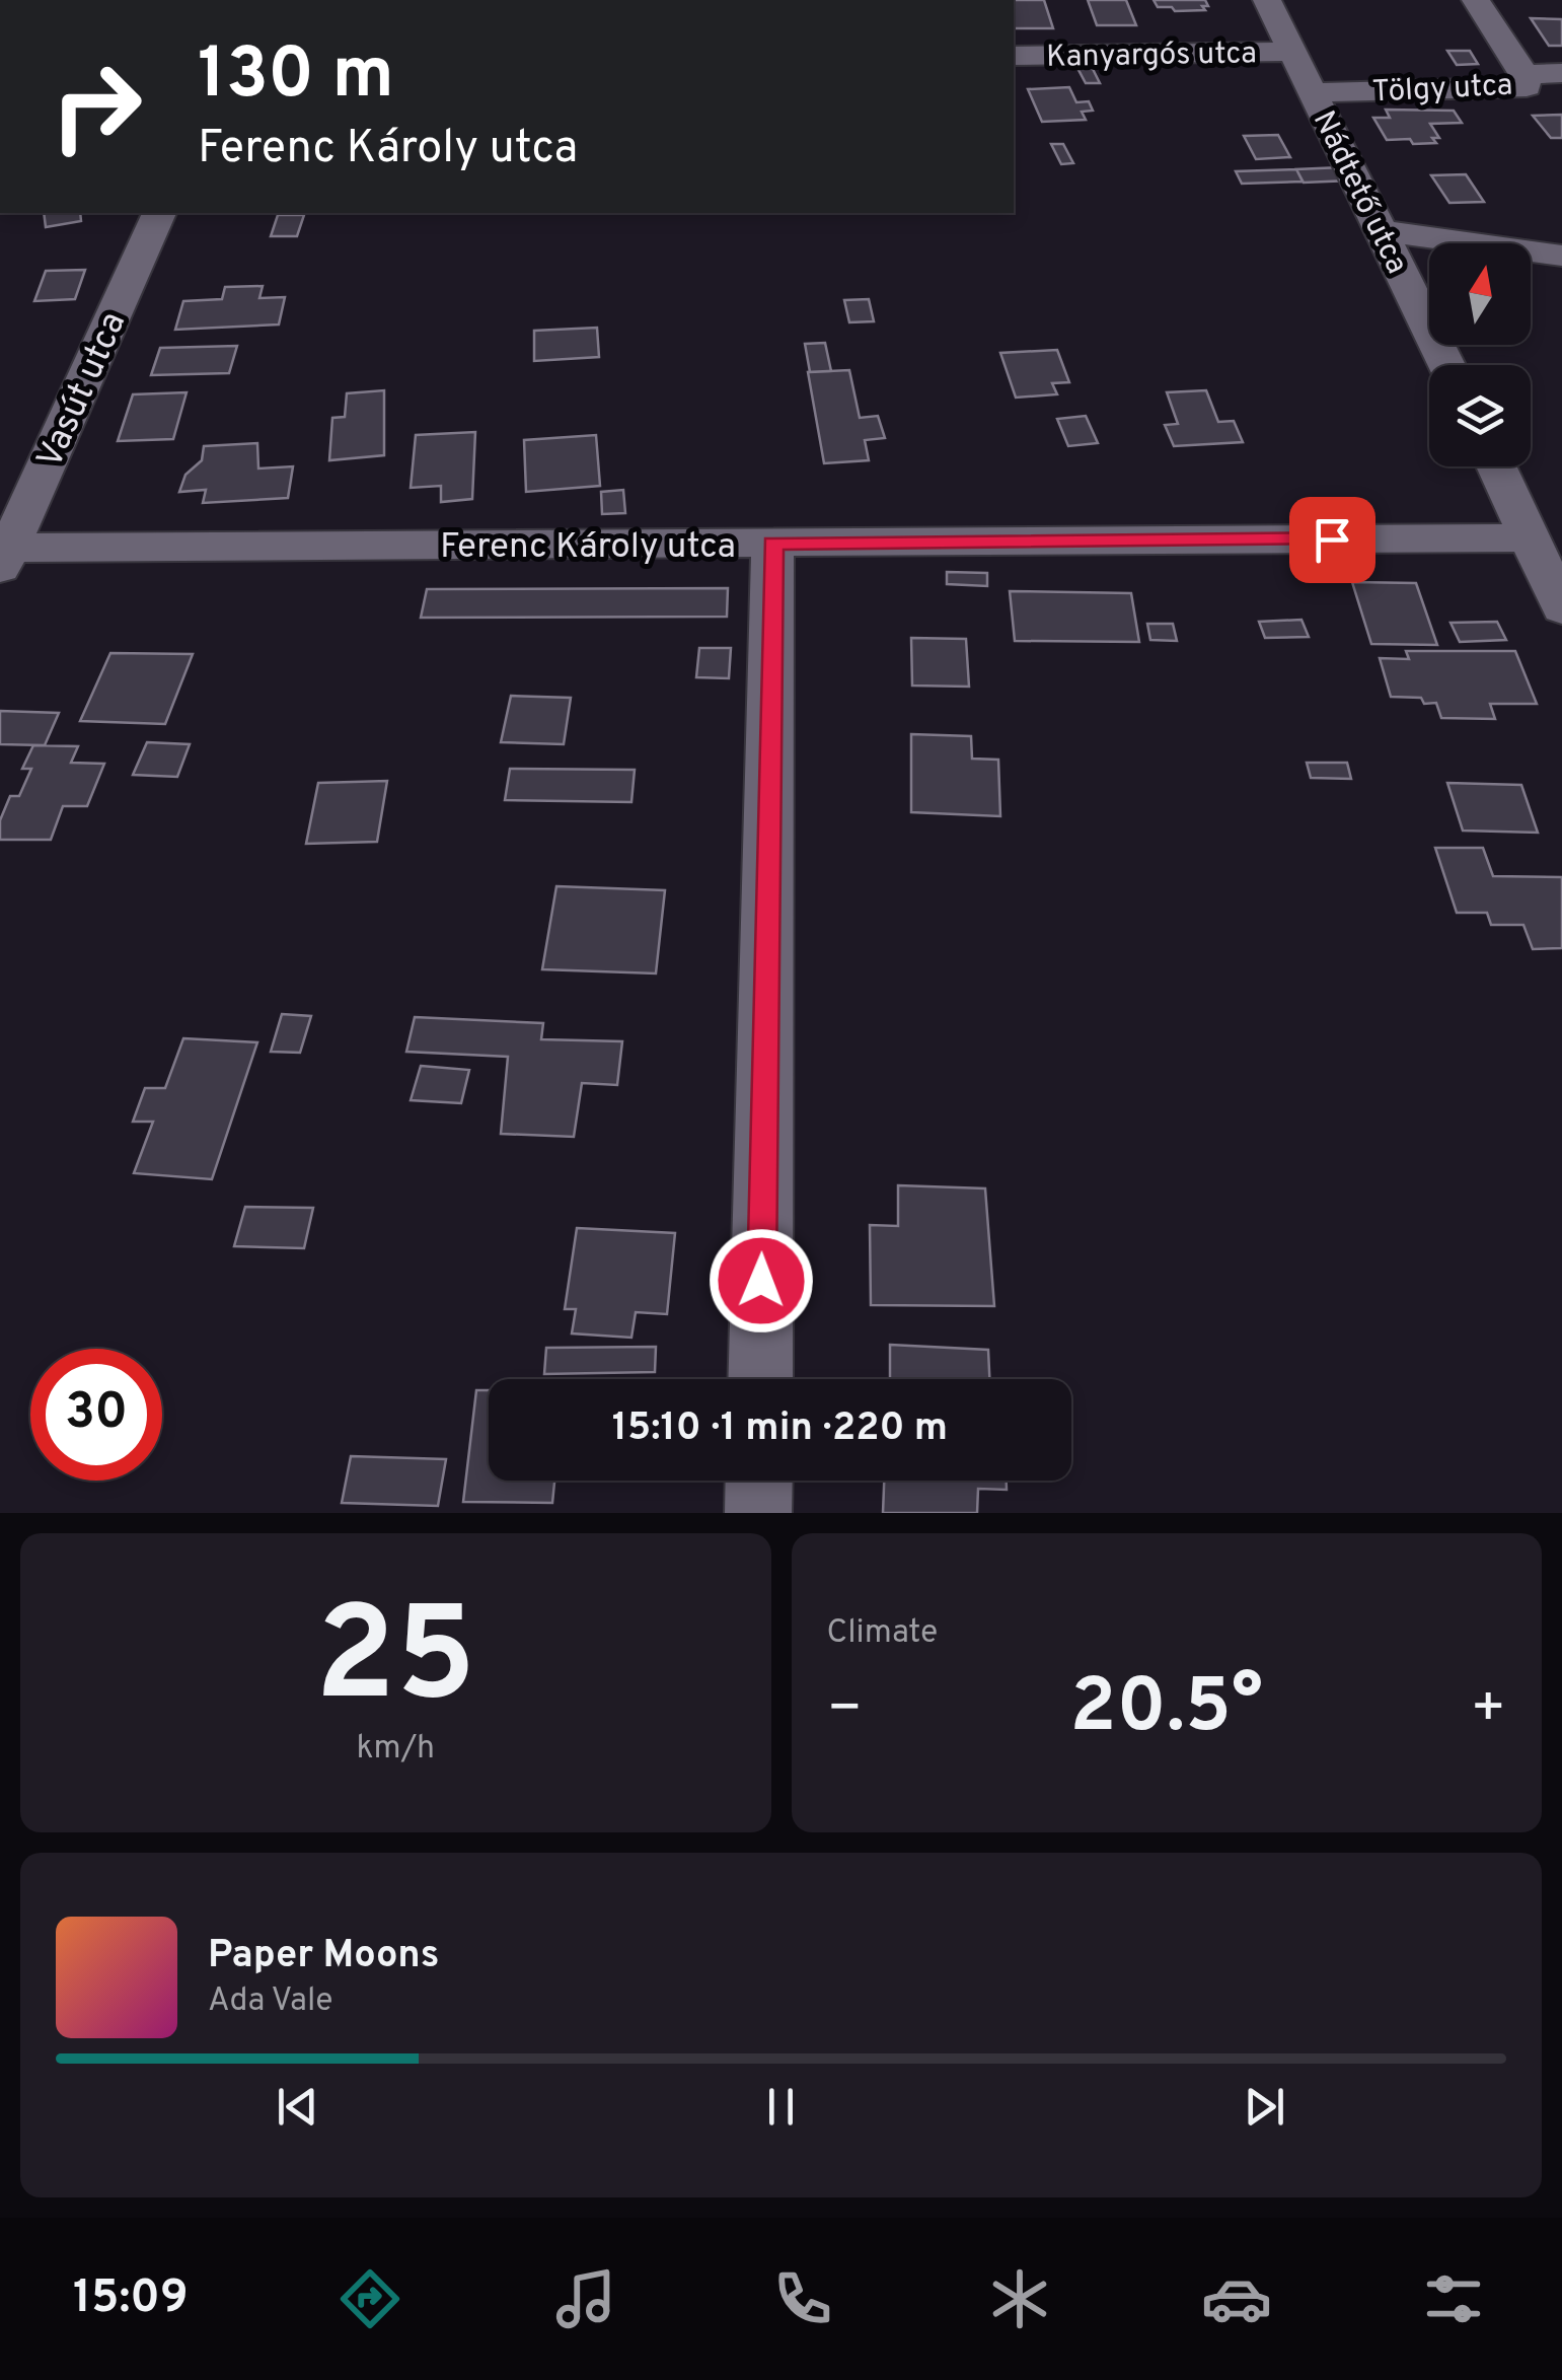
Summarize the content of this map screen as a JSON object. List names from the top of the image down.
{
  "streets": {
    "street": [
      "Kanyargós utca",
      "Tölgy utca",
      "Nádtető utca",
      "Vasút utca",
      "Ferenc Károly utca"
    ]
  },
  "crossings": [
    ["Kanyargós utca", "Nádtető utca"],
    ["Tölgy utca", "Nádtető utca"],
    ["Vasút utca", "Ferenc Károly utca"]
  ],
  "north": "top",
  "page": {
    "turn": ["130 m", "Ferenc Károly utca"],
    "limit": "30",
    "trip": "15:10 · 1 min · 220 m",
    "tile": [
      ["25", "km/h"],
      "Climate"
    ],
    "heat": ["−", "20.5°", "+"],
    "song": ["Paper Moons", "Ada Vale"],
    "tabs": "15:09"
  }
}
